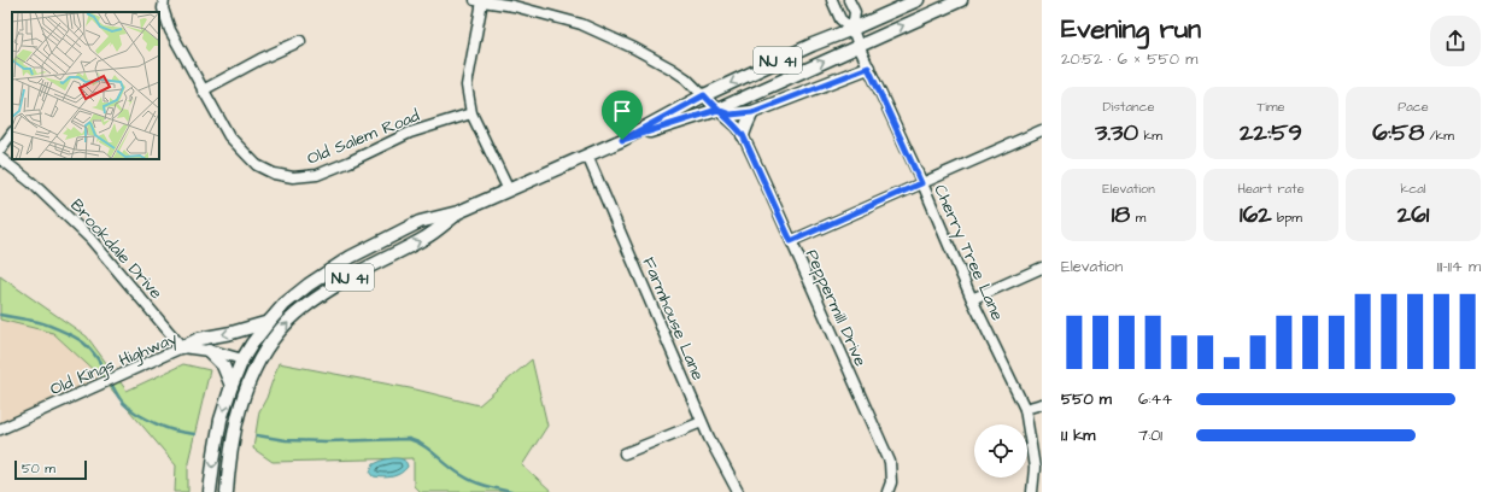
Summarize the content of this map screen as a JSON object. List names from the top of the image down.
{
  "streets": {
    "main road": ["NJ 41"],
    "street": [
      "Old Salem Road",
      "Brookdale Drive",
      "Cherry Tree Lane",
      "Peppermill Drive",
      "Farmhouse Lane",
      "Old Kings Highway"
    ]
  },
  "crossings": [
    ["NJ 41", "Cherry Tree Lane"],
    ["NJ 41", "Peppermill Drive"],
    ["NJ 41", "Farmhouse Lane"],
    ["NJ 41", "Old Kings Highway"],
    ["Brookdale Drive", "Old Kings Highway"]
  ],
  "scale_bar": "50 m",
  "page": {
    "heading": ["Evening run", "20:52 · 6 × 550 m"],
    "stats": [
      ["Distance", "3.30 km"],
      ["Time", "22:59"],
      ["Pace", "6:58 /km"],
      ["Elevation", "18 m"],
      ["Heart rate", "162 bpm"],
      ["kcal", "261"]
    ],
    "chart": ["Elevation", "111–114 m"],
    "list": [
      {
        "name": "550 m",
        "note": "6:44"
      },
      {
        "name": "1.1 km",
        "note": "7:01"
      }
    ],
    "scale": "50 m"
  }
}
